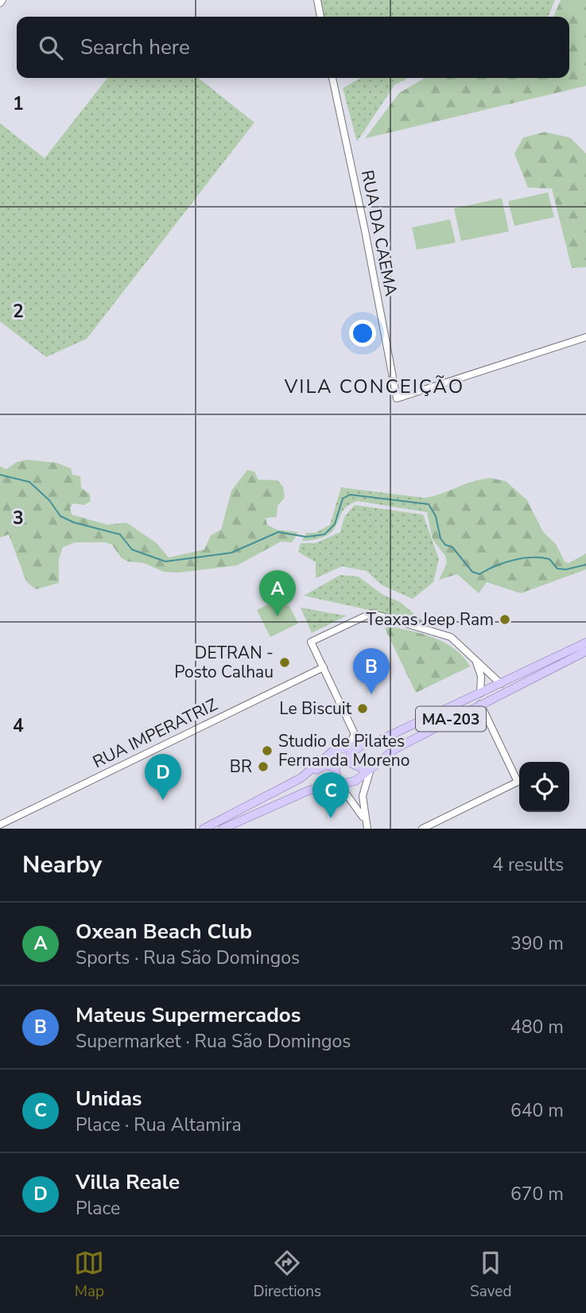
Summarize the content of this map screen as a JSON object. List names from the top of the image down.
{
  "streets": {
    "main road": ["MA-203"],
    "street": ["RUA DA CAEMA", "RUA IMPERATRIZ"]
  },
  "districts": ["VILA CONCEIÇÃO"],
  "places": [
    "Teaxas Jeep Ram",
    "DETRAN - Posto Calhau",
    "Le Biscuit",
    "Studio de Pilates Fernanda Moreno",
    "BR"
  ],
  "page": {
    "search": "Search here",
    "pins": [
      "A",
      "B",
      "D",
      "C"
    ],
    "heading": ["Nearby", "4 results"],
    "list": [
      {
        "mark": "A",
        "name": "Oxean Beach Club",
        "note": "Sports · Rua São Domingos",
        "value": "390 m"
      },
      {
        "mark": "B",
        "name": "Mateus Supermercados",
        "note": "Supermarket · Rua São Domingos",
        "value": "480 m"
      },
      {
        "mark": "C",
        "name": "Unidas",
        "note": "Place · Rua Altamira",
        "value": "640 m"
      },
      {
        "mark": "D",
        "name": "Villa Reale",
        "note": "Place",
        "value": "670 m"
      }
    ],
    "nav": ["Map", "Directions", "Saved"]
  },
  "grid": {
    "rows": [
      "1",
      "2",
      "3",
      "4"
    ]
  }
}
